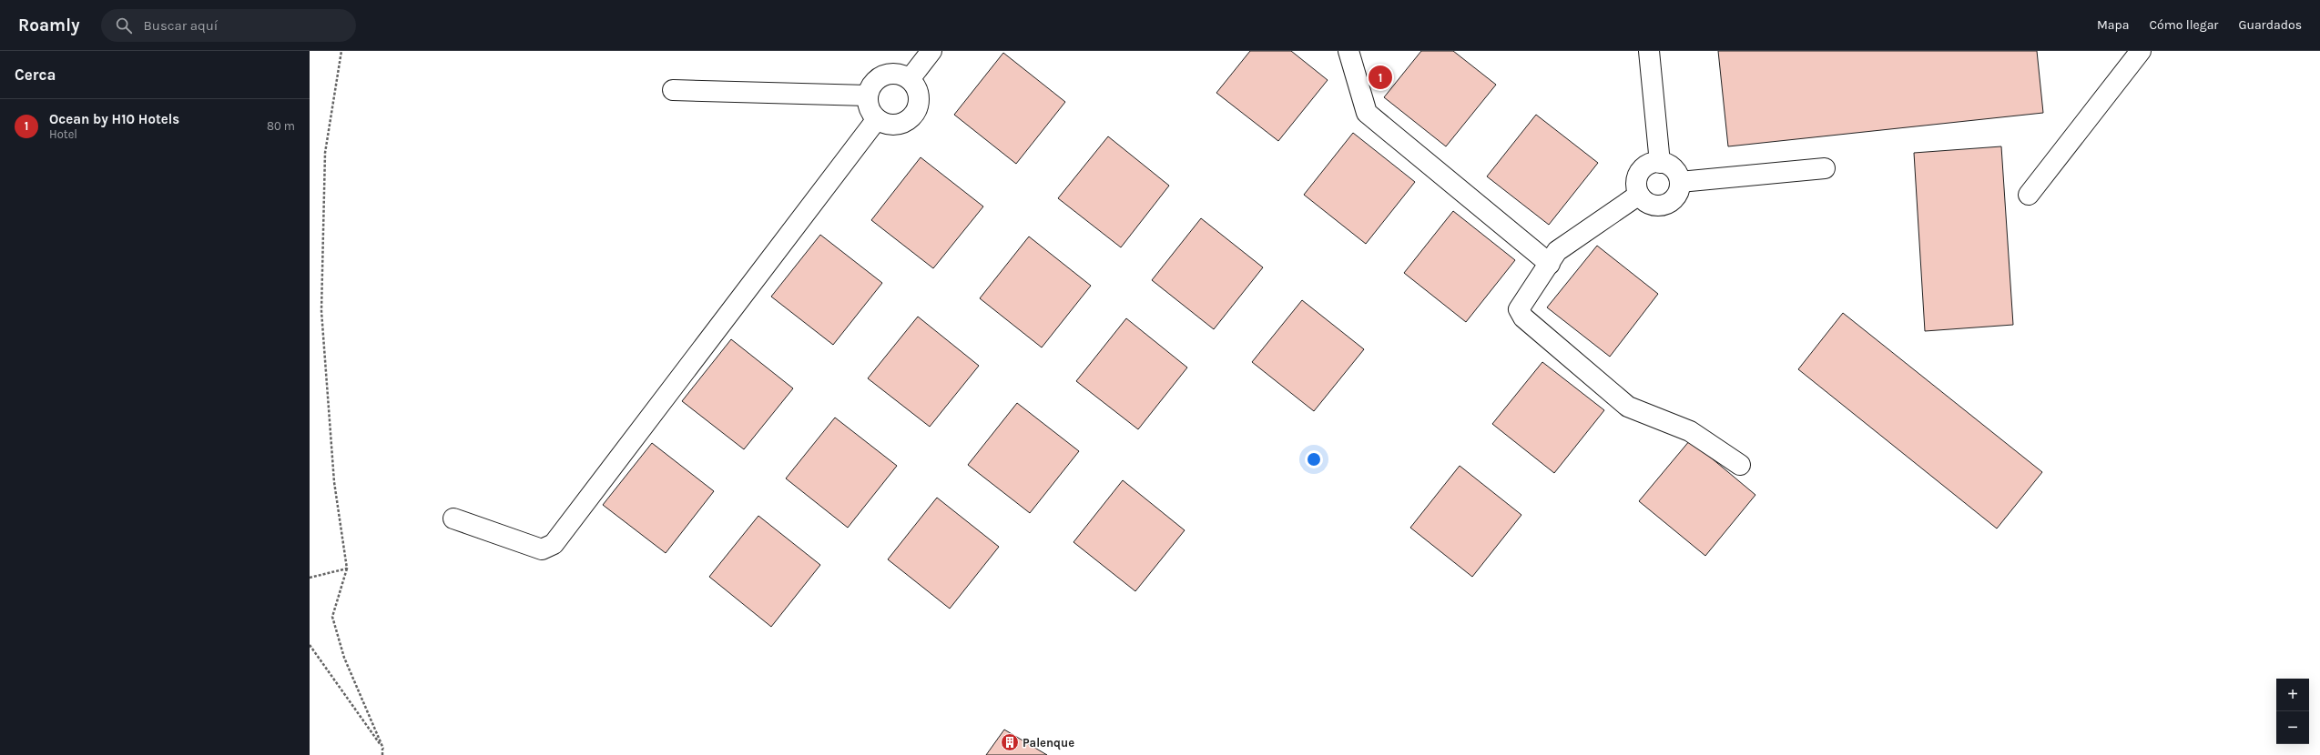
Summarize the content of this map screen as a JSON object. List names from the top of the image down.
{
  "places": {
    "building": ["Palenque"]
  },
  "page": {
    "header": "Roamly",
    "search": "Buscar aquí",
    "nav": ["Mapa", "Cómo llegar", "Guardados"],
    "heading": "Cerca",
    "pins": "1",
    "list": [
      {
        "mark": "1",
        "name": "Ocean by H10 Hotels",
        "note": "Hotel",
        "value": "80 m"
      }
    ],
    "map_buttons": ["+", "−"]
  }
}
